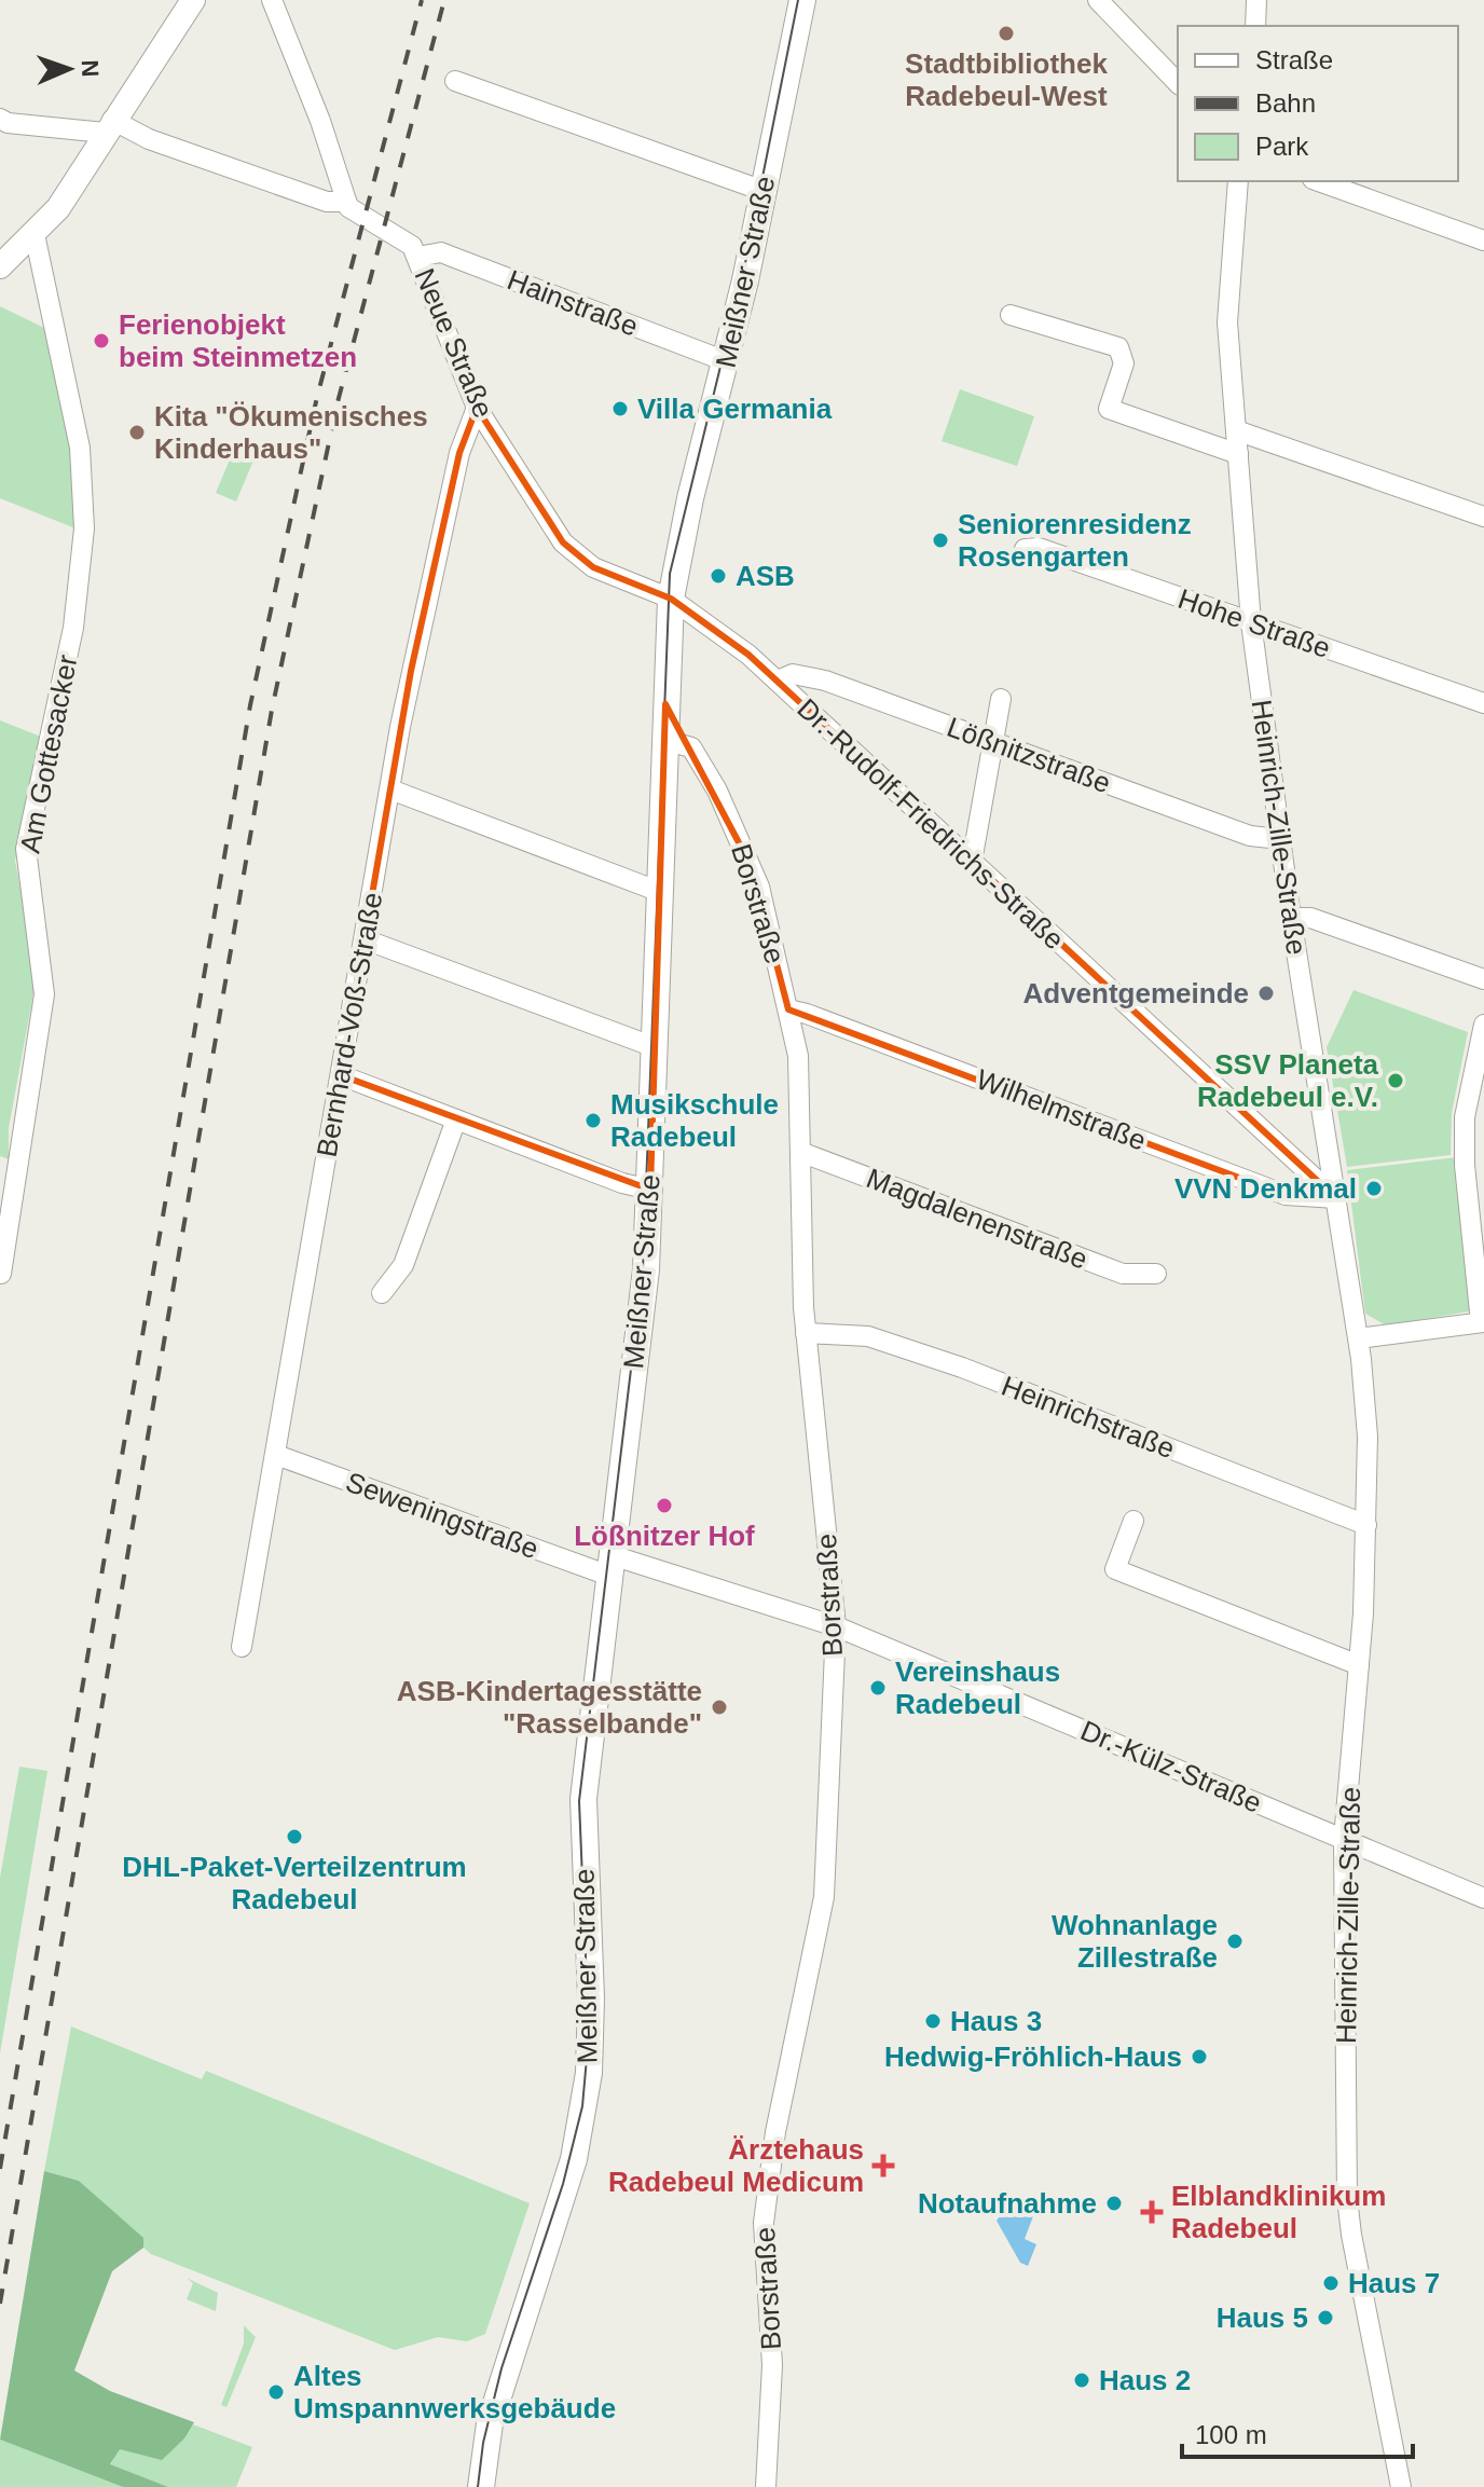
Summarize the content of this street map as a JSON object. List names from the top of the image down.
{
  "streets": {
    "main road": ["Meißner Straße"],
    "street": [
      "Hainstraße",
      "Neue Straße",
      "Hohe Straße",
      "Am Gottesacker",
      "Lößnitzstraße",
      "Dr.-Rudolf-Friedrichs-Straße",
      "Heinrich-Zille-Straße",
      "Borstraße",
      "Bernhard-Voß-Straße",
      "Wilhelmstraße",
      "Magdalenenstraße",
      "Heinrichstraße",
      "Seweningstraße",
      "Dr.-Külz-Straße"
    ]
  },
  "crossings": [
    ["Meißner Straße", "Hainstraße"],
    ["Meißner Straße", "Neue Straße"],
    ["Meißner Straße", "Dr.-Rudolf-Friedrichs-Straße"],
    ["Meißner Straße", "Borstraße"],
    ["Meißner Straße", "Seweningstraße"],
    ["Meißner Straße", "Dr.-Külz-Straße"],
    ["Hainstraße", "Neue Straße"],
    ["Neue Straße", "Dr.-Rudolf-Friedrichs-Straße"],
    ["Neue Straße", "Bernhard-Voß-Straße"],
    ["Hohe Straße", "Heinrich-Zille-Straße"],
    ["Lößnitzstraße", "Dr.-Rudolf-Friedrichs-Straße"],
    ["Lößnitzstraße", "Heinrich-Zille-Straße"],
    ["Dr.-Rudolf-Friedrichs-Straße", "Heinrich-Zille-Straße"],
    ["Dr.-Rudolf-Friedrichs-Straße", "Wilhelmstraße"],
    ["Heinrich-Zille-Straße", "Wilhelmstraße"],
    ["Heinrich-Zille-Straße", "Heinrichstraße"],
    ["Heinrich-Zille-Straße", "Dr.-Külz-Straße"],
    ["Borstraße", "Wilhelmstraße"],
    ["Borstraße", "Magdalenenstraße"],
    ["Borstraße", "Heinrichstraße"],
    ["Borstraße", "Dr.-Külz-Straße"],
    ["Bernhard-Voß-Straße", "Seweningstraße"],
    ["Seweningstraße", "Dr.-Külz-Straße"]
  ],
  "places": {
    "other": [
      "Stadtbibliothek Radebeul-West",
      "Ferienobjekt beim Steinmetzen",
      "Villa Germania",
      "Kita \"Ökumenisches Kinderhaus\"",
      "Seniorenresidenz Rosengarten",
      "ASB",
      "Adventgemeinde",
      "SSV Planeta Radebeul e.V.",
      "Musikschule Radebeul",
      "VVN Denkmal",
      "Lößnitzer Hof",
      "Vereinshaus Radebeul",
      "ASB-Kindertagesstätte \"Rasselbande\"",
      "DHL-Paket-Verteilzentrum Radebeul",
      "Wohnanlage Zillestraße",
      "Haus 3",
      "Hedwig-Fröhlich-Haus",
      "Notaufnahme",
      "Haus 7",
      "Haus 5",
      "Haus 2",
      "Altes Umspannwerksgebäude"
    ],
    "health": ["Ärztehaus Radebeul Medicum", "Elblandklinikum Radebeul"]
  },
  "legend": ["Straße", "Bahn", "Park"],
  "scale_bar": "100 m",
  "north": "right"
}
